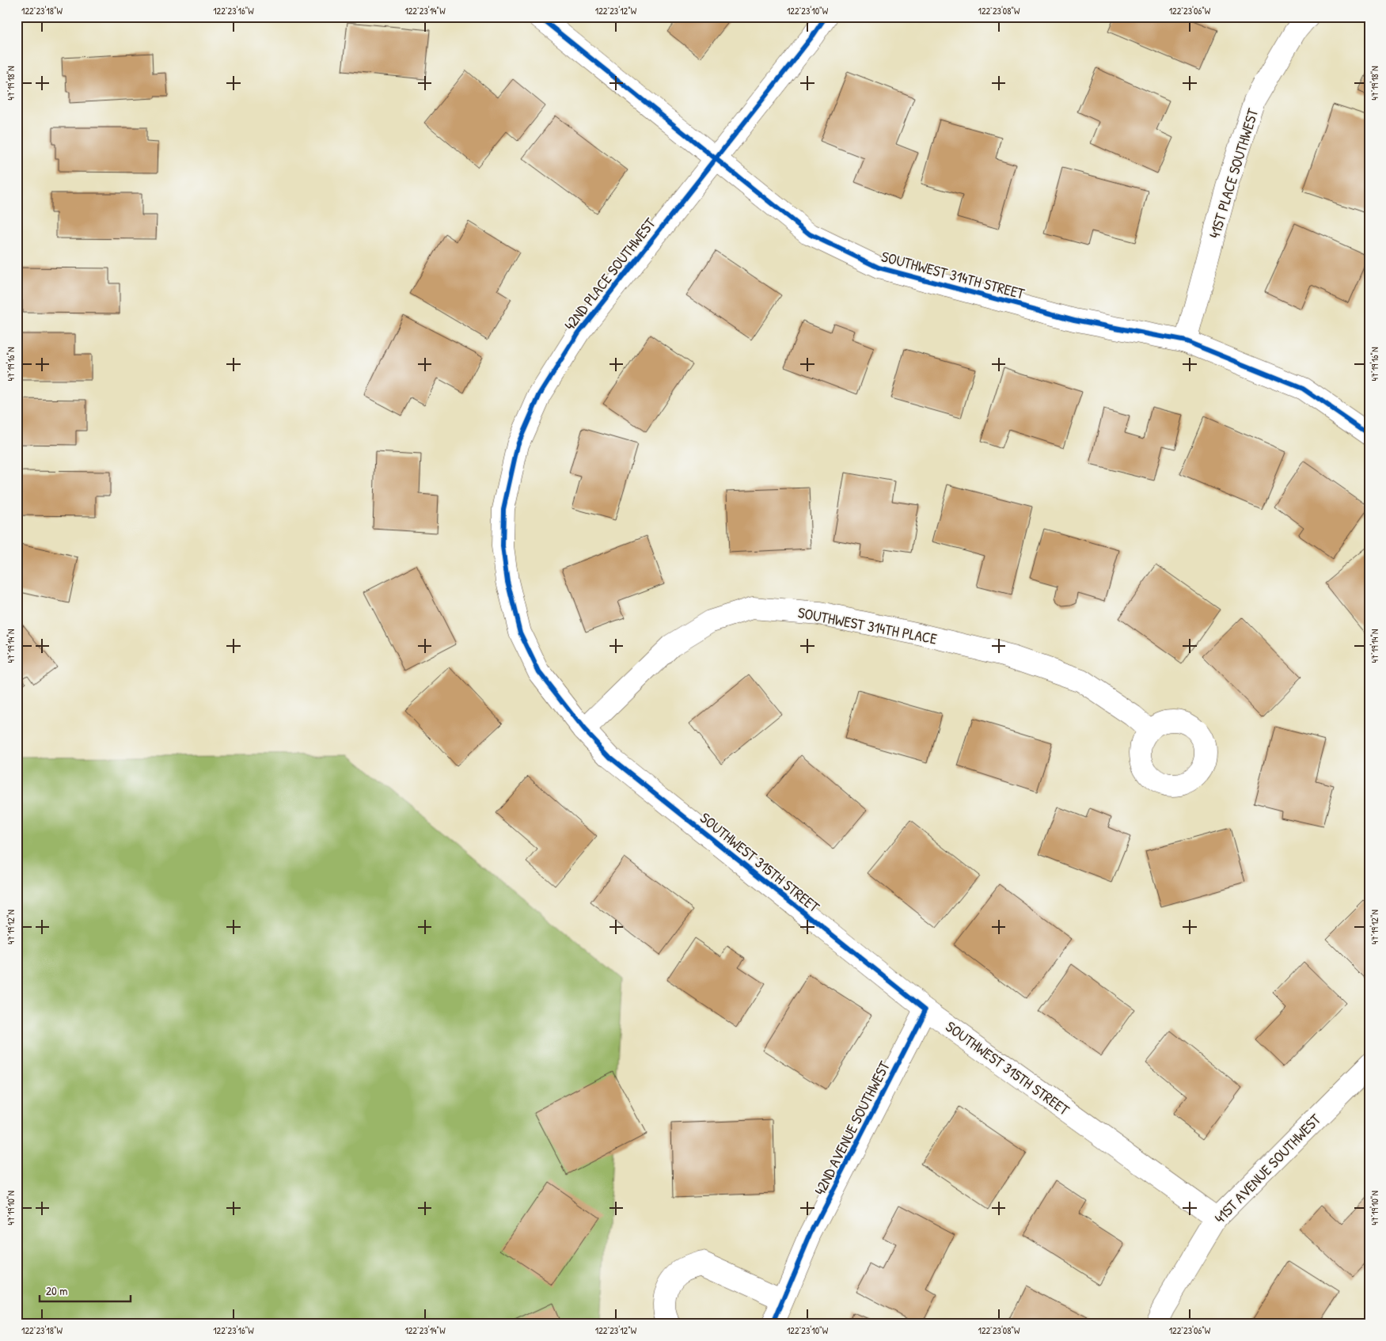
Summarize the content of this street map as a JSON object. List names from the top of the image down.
{
  "streets": {
    "street": [
      "41ST PLACE SOUTHWEST",
      "42ND PLACE SOUTHWEST",
      "SOUTHWEST 314TH STREET",
      "SOUTHWEST 314TH PLACE",
      "SOUTHWEST 315TH STREET",
      "42ND AVENUE SOUTHWEST",
      "41ST AVENUE SOUTHWEST"
    ]
  },
  "crossings": [
    ["41ST PLACE SOUTHWEST", "SOUTHWEST 314TH STREET"],
    ["42ND PLACE SOUTHWEST", "SOUTHWEST 314TH STREET"],
    ["42ND PLACE SOUTHWEST", "SOUTHWEST 314TH PLACE"],
    ["42ND PLACE SOUTHWEST", "SOUTHWEST 315TH STREET"],
    ["SOUTHWEST 314TH PLACE", "SOUTHWEST 315TH STREET"],
    ["SOUTHWEST 315TH STREET", "42ND AVENUE SOUTHWEST"],
    ["SOUTHWEST 315TH STREET", "41ST AVENUE SOUTHWEST"]
  ],
  "scale_bar": "20 m",
  "coordinates": [
    "122°23'18\"W",
    "122°23'16\"W",
    "122°23'14\"W",
    "122°23'12\"W",
    "122°23'10\"W",
    "122°23'08\"W",
    "122°23'06\"W",
    "47°19'18\"N",
    "47°19'16\"N",
    "47°19'14\"N",
    "47°19'12\"N",
    "47°19'10\"N"
  ]
}
